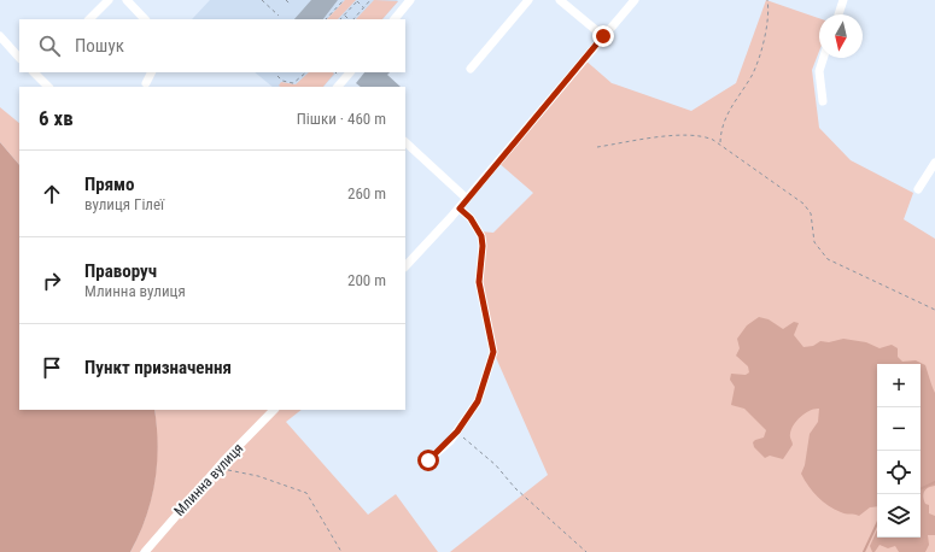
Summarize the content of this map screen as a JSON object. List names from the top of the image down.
{
  "streets": {
    "street": ["Млинна вулиця"]
  },
  "north": "bottom",
  "page": {
    "search": "Пошук",
    "heading": ["6 хв", "Пішки · 460 m"],
    "list": [
      ["Прямо", "вулиця Гілеї", "260 m"],
      ["Праворуч", "Млинна вулиця", "200 m"],
      "Пункт призначення"
    ],
    "map_buttons": ["+", "−"]
  }
}
